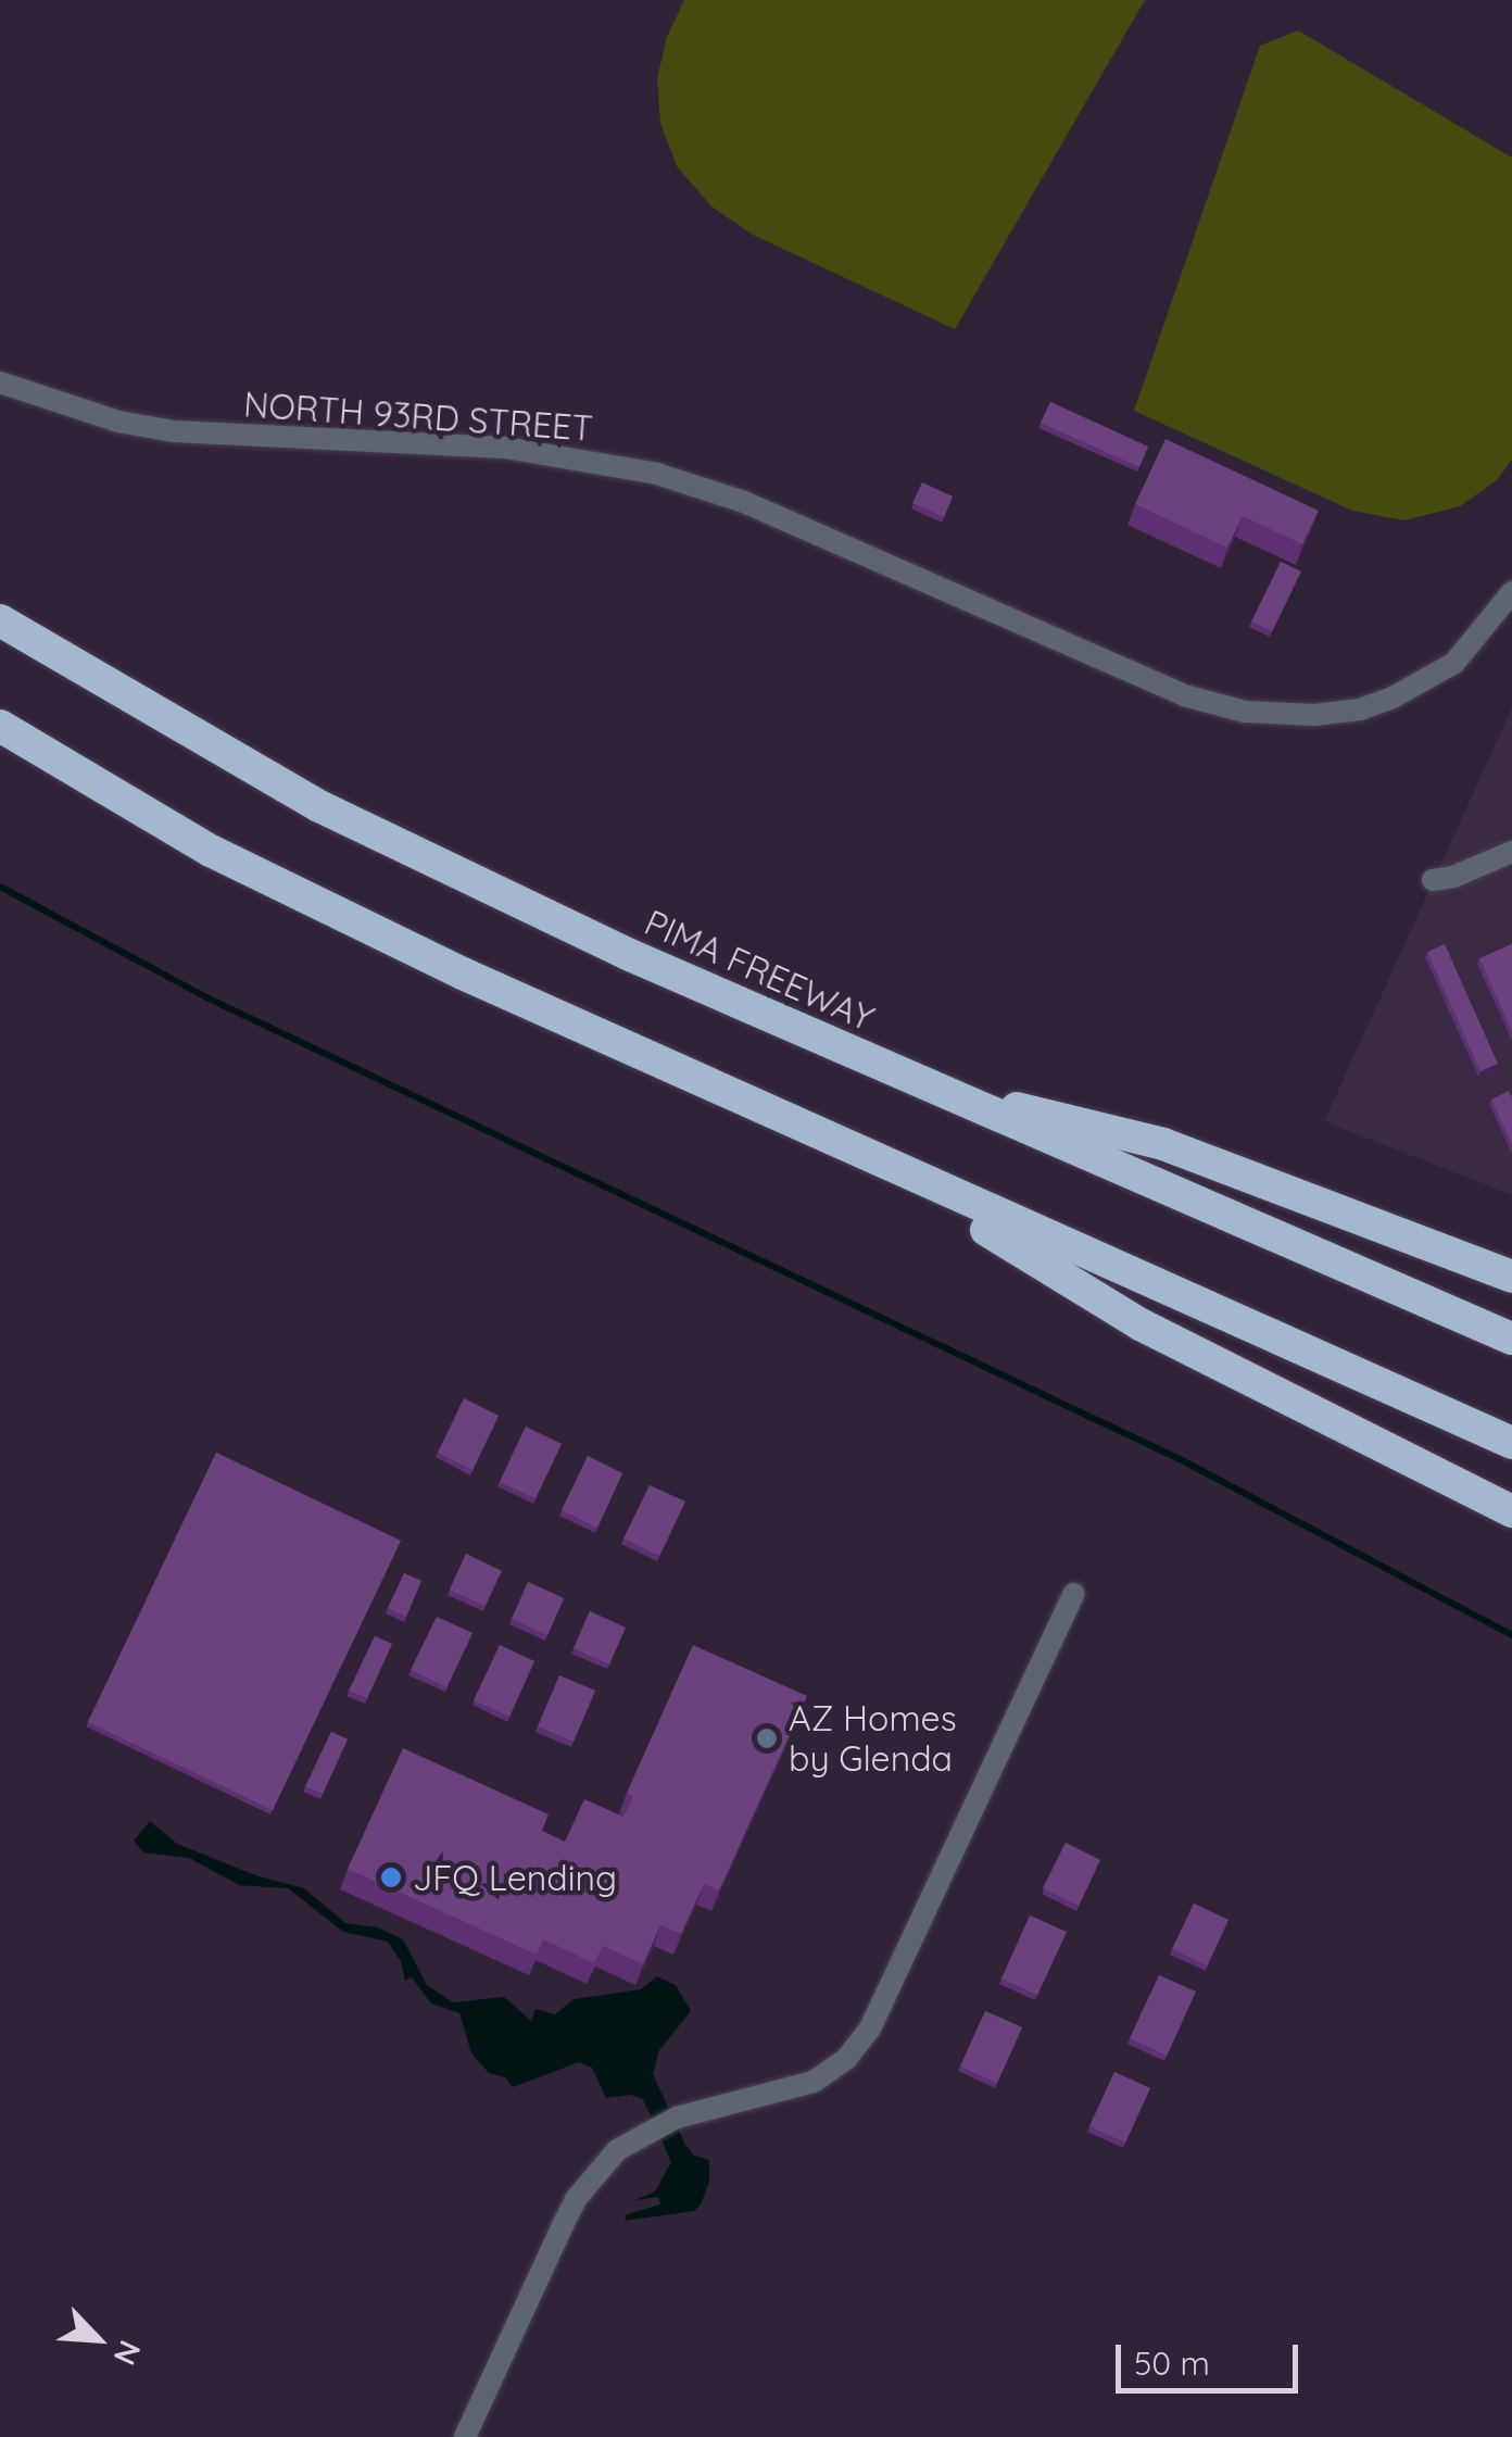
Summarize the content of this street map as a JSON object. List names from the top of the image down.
{
  "streets": {
    "highway": ["PIMA FREEWAY"],
    "street": ["NORTH 93RD STREET"]
  },
  "places": ["AZ Homes by Glenda", "JFQ Lending"],
  "scale_bar": "50 m",
  "north": "bottom right"
}
